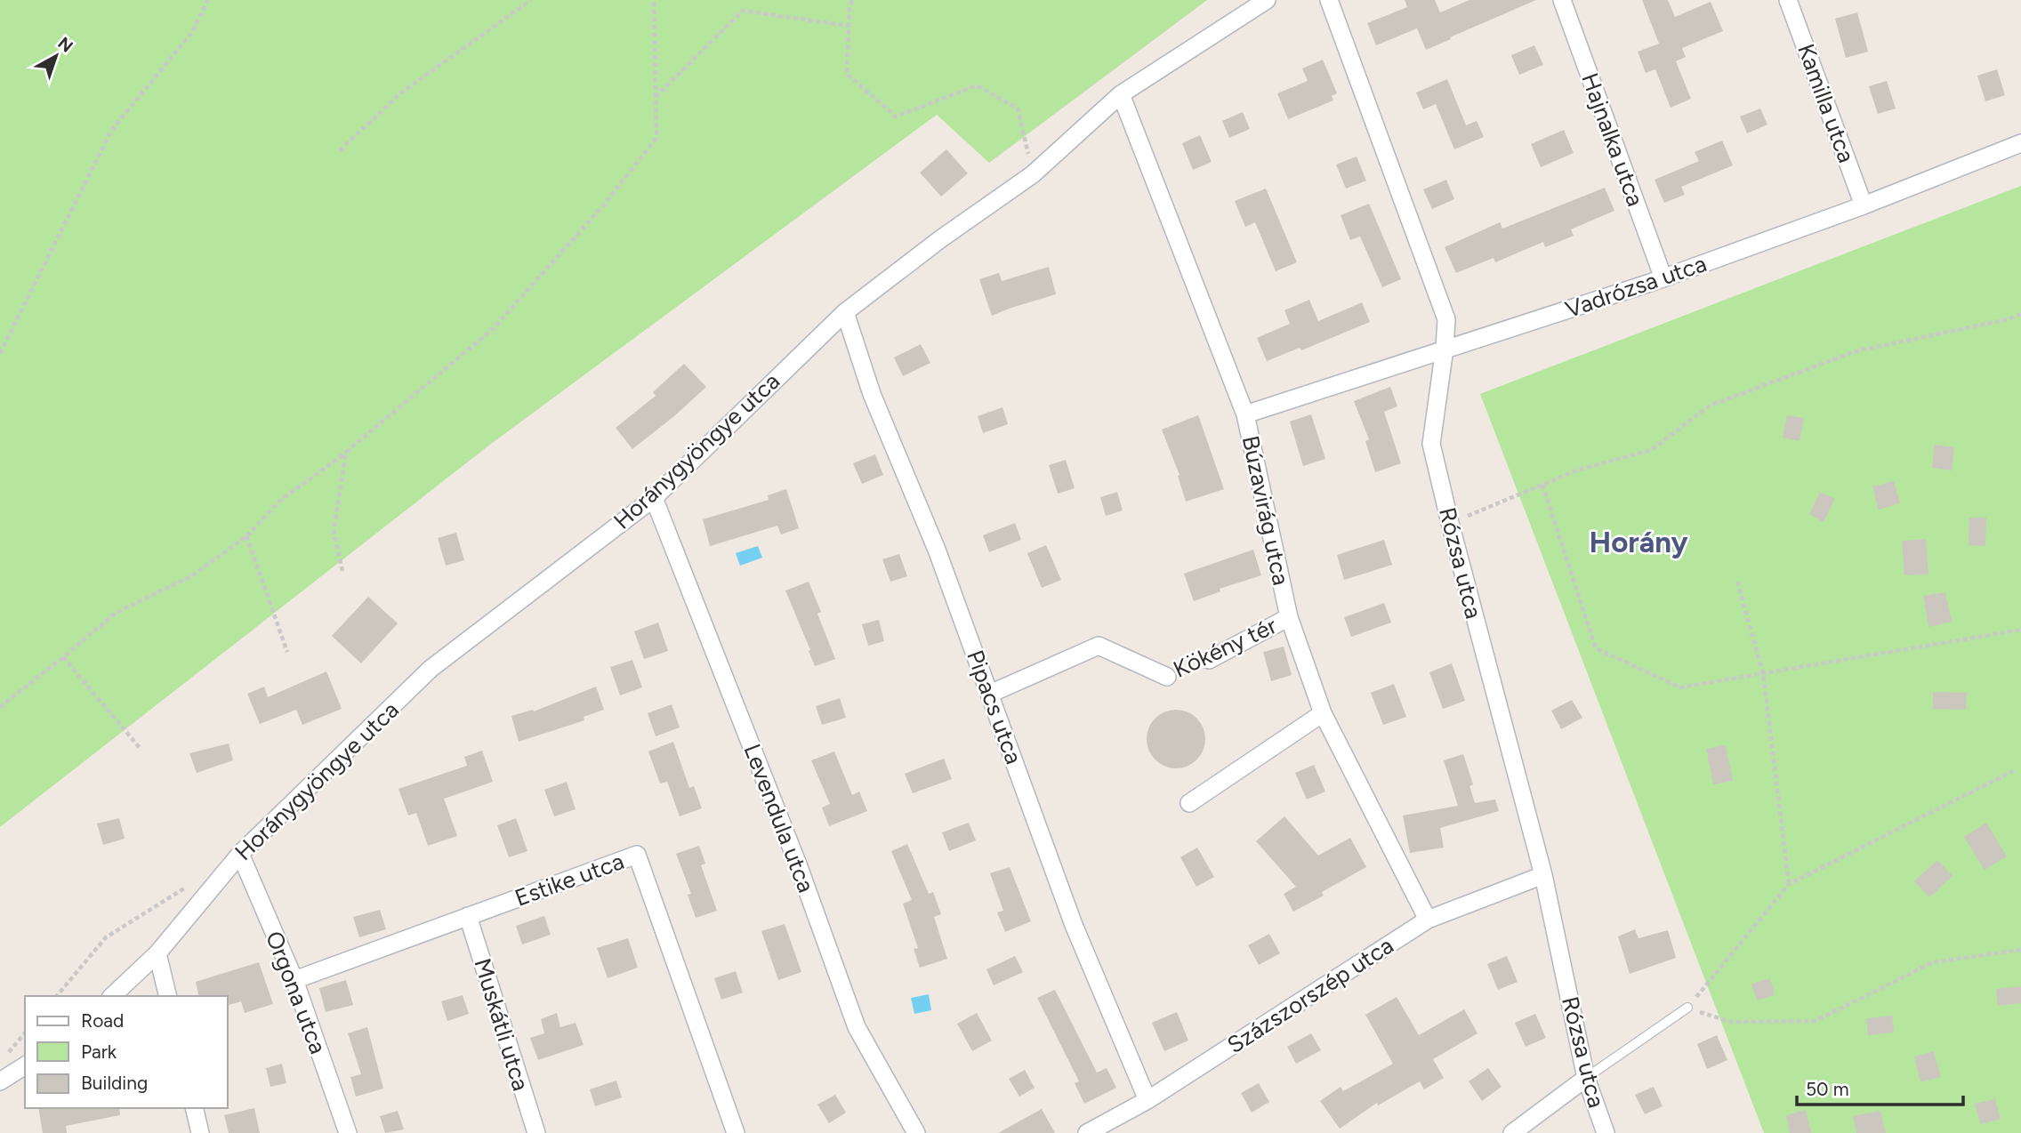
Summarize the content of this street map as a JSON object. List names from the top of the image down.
{
  "streets": {
    "street": [
      "Kamilla utca",
      "Hajnalka utca",
      "Vadrózsa utca",
      "Horánygyöngye utca",
      "Búzavirág utca",
      "Rózsa utca",
      "Kökény tér",
      "Pipacs utca",
      "Levendula utca",
      "Estike utca",
      "Orgona utca",
      "Százszorszép utca",
      "Muskátli utca"
    ]
  },
  "crossings": [
    ["Kamilla utca", "Vadrózsa utca"],
    ["Hajnalka utca", "Vadrózsa utca"],
    ["Vadrózsa utca", "Búzavirág utca"],
    ["Vadrózsa utca", "Rózsa utca"],
    ["Horánygyöngye utca", "Búzavirág utca"],
    ["Horánygyöngye utca", "Pipacs utca"],
    ["Horánygyöngye utca", "Levendula utca"],
    ["Horánygyöngye utca", "Orgona utca"],
    ["Búzavirág utca", "Kökény tér"],
    ["Búzavirág utca", "Százszorszép utca"],
    ["Rózsa utca", "Százszorszép utca"],
    ["Kökény tér", "Pipacs utca"],
    ["Pipacs utca", "Százszorszép utca"],
    ["Estike utca", "Orgona utca"],
    ["Estike utca", "Muskátli utca"]
  ],
  "districts": ["Horány"],
  "legend": ["Road", "Park", "Building"],
  "scale_bar": "50 m",
  "north": "top right"
}
